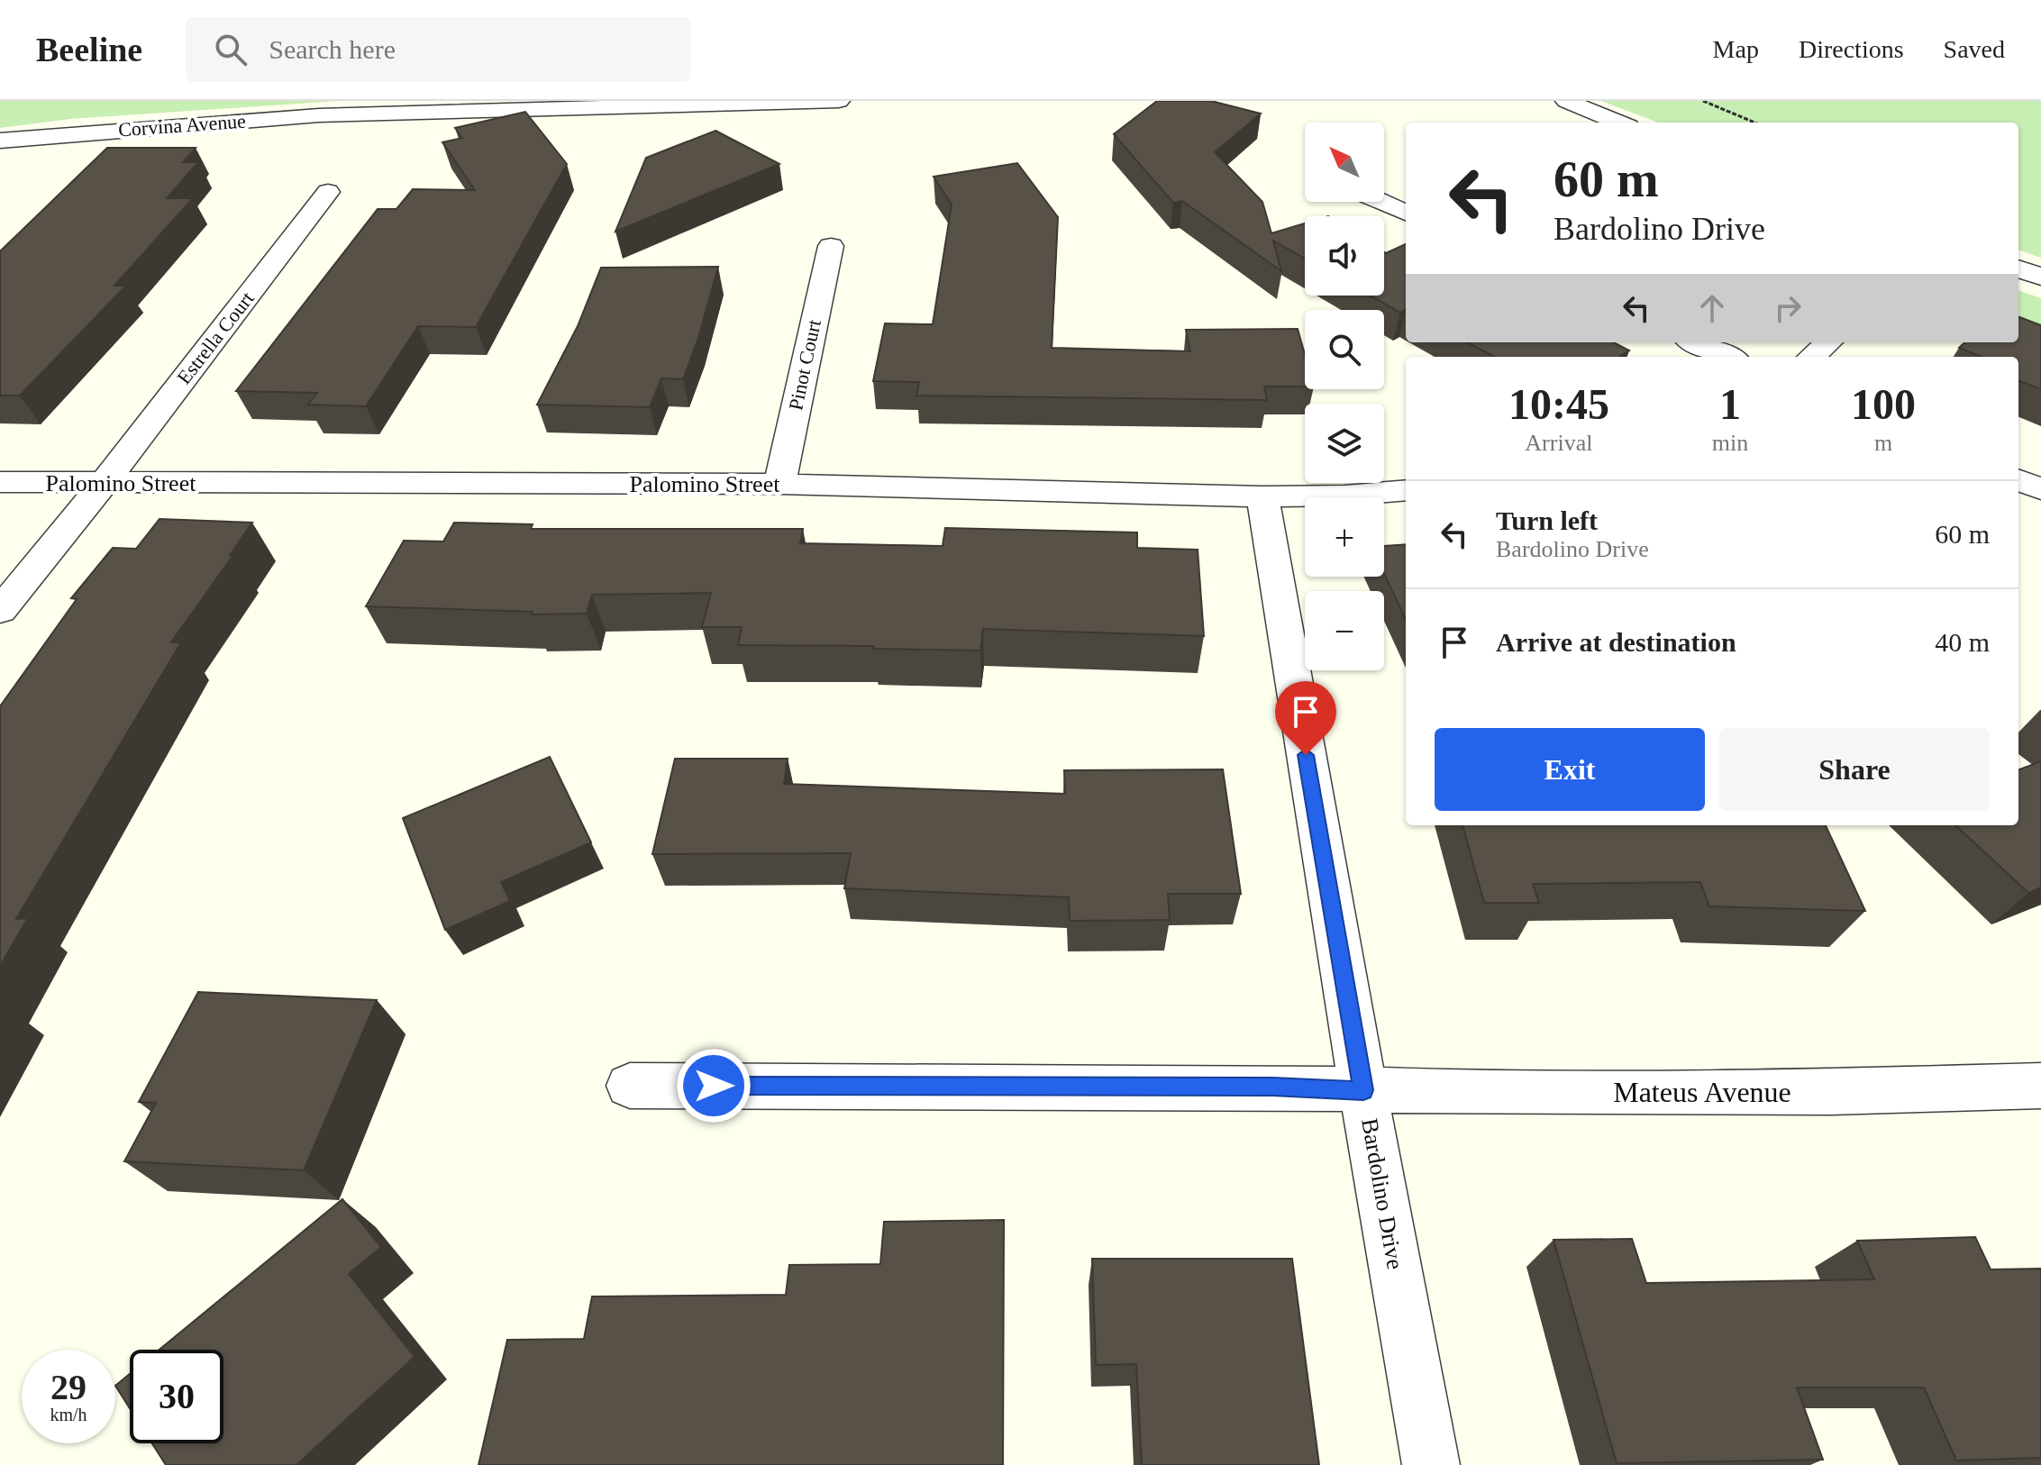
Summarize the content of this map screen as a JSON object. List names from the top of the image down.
{
  "streets": {
    "street": [
      "Corvina Avenue",
      "Estrella Court",
      "Pinot Court",
      "Palomino Street",
      "Mateus Avenue",
      "Bardolino Drive"
    ]
  },
  "crossings": [
    ["Estrella Court", "Palomino Street"],
    ["Pinot Court", "Palomino Street"],
    ["Palomino Street", "Bardolino Drive"],
    ["Mateus Avenue", "Bardolino Drive"]
  ],
  "north": "top left",
  "page": {
    "header": "Beeline",
    "search": "Search here",
    "nav": ["Map", "Directions", "Saved"],
    "map_buttons": ["+", "−"],
    "turn": ["60 m", "Bardolino Drive"],
    "eta": [
      "10:45",
      "Arrival",
      "1",
      "min",
      "100",
      "m"
    ],
    "list": [
      {
        "name": "Turn left",
        "note": "Bardolino Drive",
        "value": "60 m"
      },
      {
        "name": "Arrive at destination",
        "value": "40 m"
      }
    ],
    "buttons": ["Exit", "Share"],
    "speed": "29 km/h",
    "limit": "30"
  }
}
